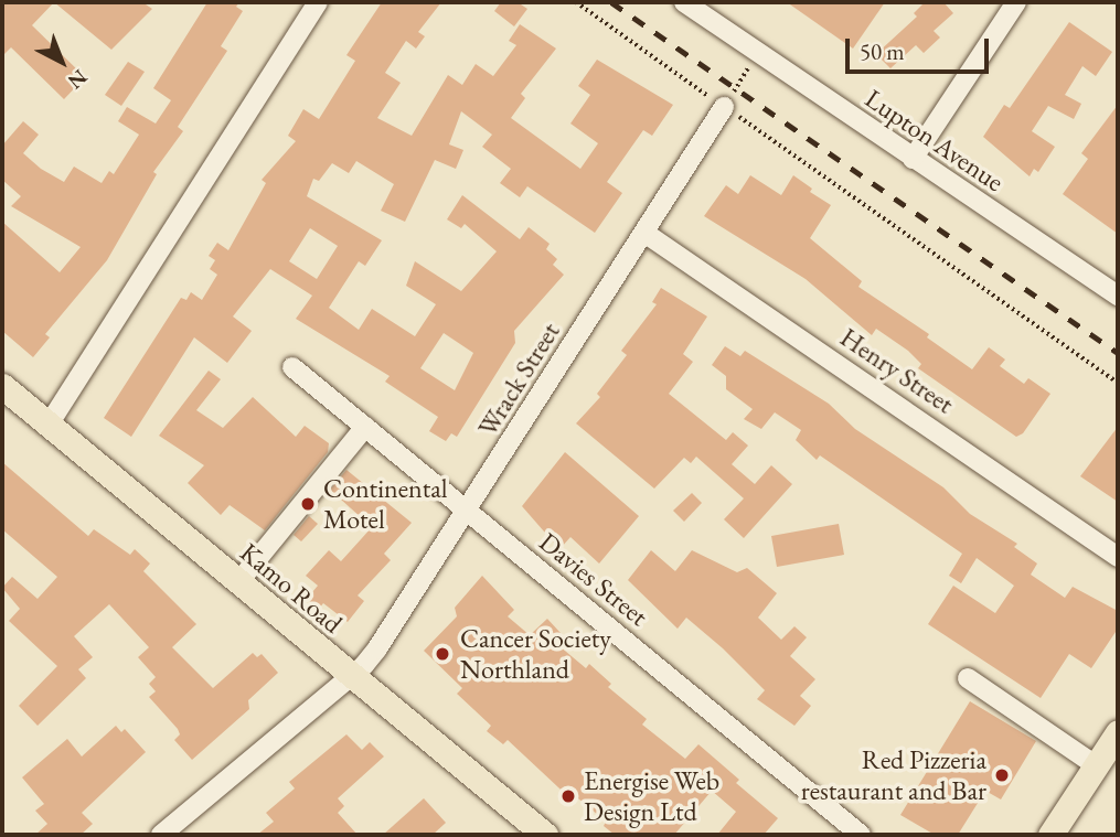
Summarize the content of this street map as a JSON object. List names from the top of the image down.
{
  "streets": {
    "main road": ["Kamo Road"],
    "street": [
      "Lupton Avenue",
      "Henry Street",
      "Wrack Street",
      "Davies Street"
    ]
  },
  "crossings": [
    ["Henry Street", "Wrack Street"],
    ["Wrack Street", "Davies Street"],
    ["Wrack Street", "Kamo Road"]
  ],
  "places": [
    "Continental Motel",
    "Cancer Society Northland",
    "Red Pizzeria restaurant and Bar",
    "Energise Web Design Ltd"
  ],
  "scale_bar": "50 m",
  "north": "bottom right"
}
